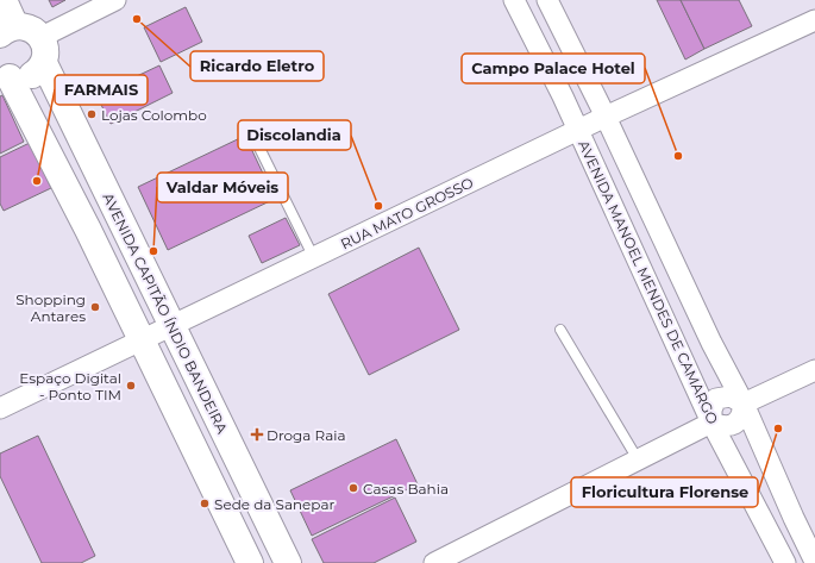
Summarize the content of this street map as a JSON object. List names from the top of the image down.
{
  "streets": {
    "main road": ["AVENIDA CAPITÃO ÍNDIO BANDEIRA"],
    "street": ["RUA MATO GROSSO", "AVENIDA MANOEL MENDES DE CAMARGO"]
  },
  "crossings": [
    ["RUA MATO GROSSO", "AVENIDA MANOEL MENDES DE CAMARGO"],
    ["RUA MATO GROSSO", "AVENIDA CAPITÃO ÍNDIO BANDEIRA"]
  ],
  "places": {
    "other": [
      "Ricardo Eletro",
      "Lojas Colombo",
      "Campo Palace Hotel",
      "FARMAIS",
      "Discolandia",
      "Valdar Móveis",
      "Shopping Antares",
      "Espaço Digital - Ponto TIM",
      "Floricultura Florense",
      "Casas Bahia",
      "Sede da Sanepar"
    ],
    "health": ["Droga Raia"]
  }
}
